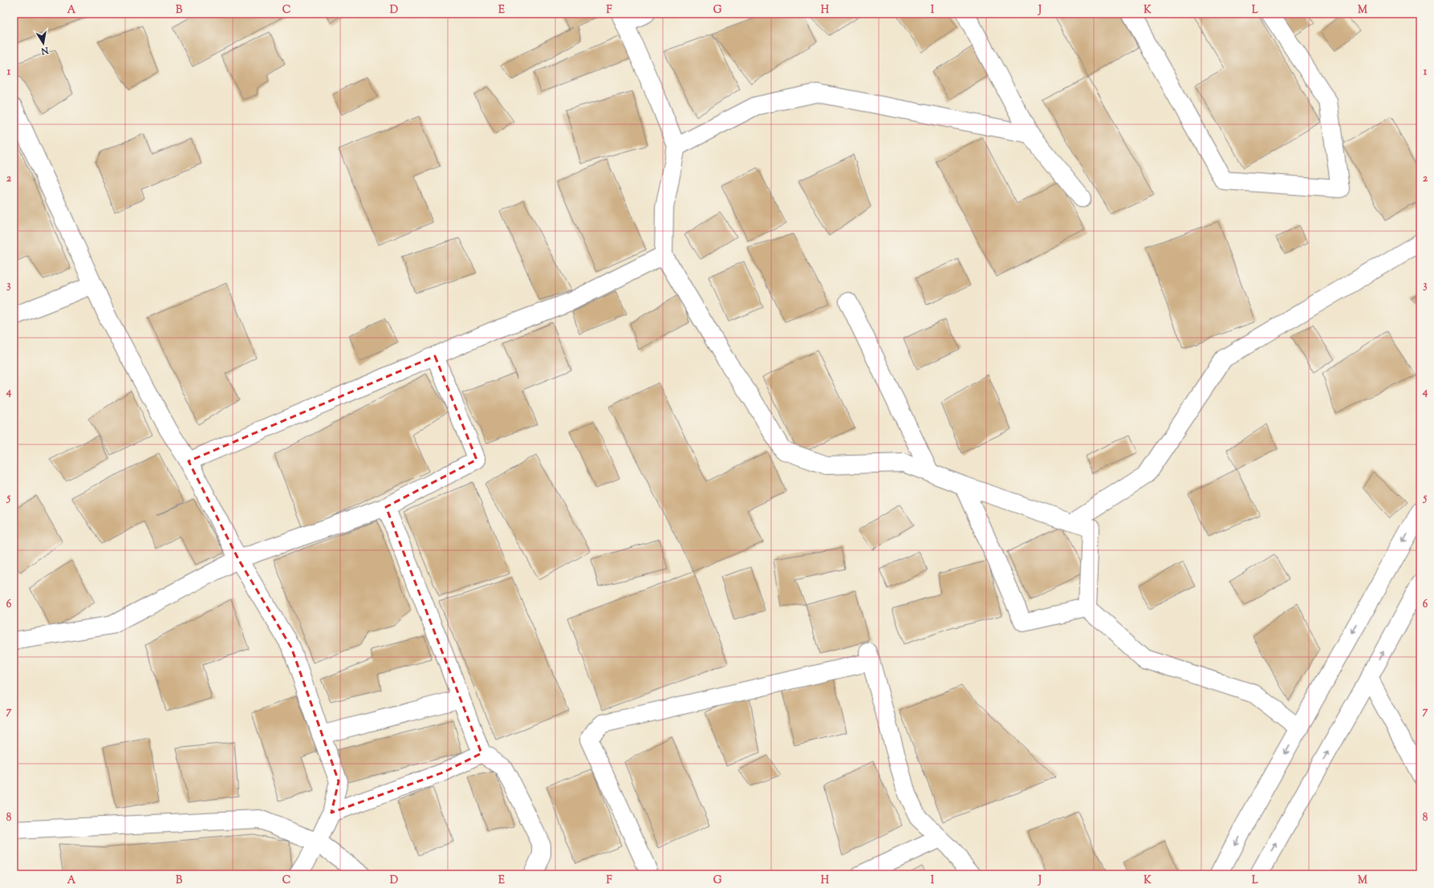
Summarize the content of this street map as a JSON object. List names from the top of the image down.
{
  "north": "bottom",
  "grid": {
    "columns": [
      "A",
      "B",
      "C",
      "D",
      "E",
      "F",
      "G",
      "H",
      "I",
      "J",
      "K",
      "L",
      "M"
    ],
    "rows": [
      "1",
      "2",
      "3",
      "4",
      "5",
      "6",
      "7",
      "8"
    ]
  }
}
